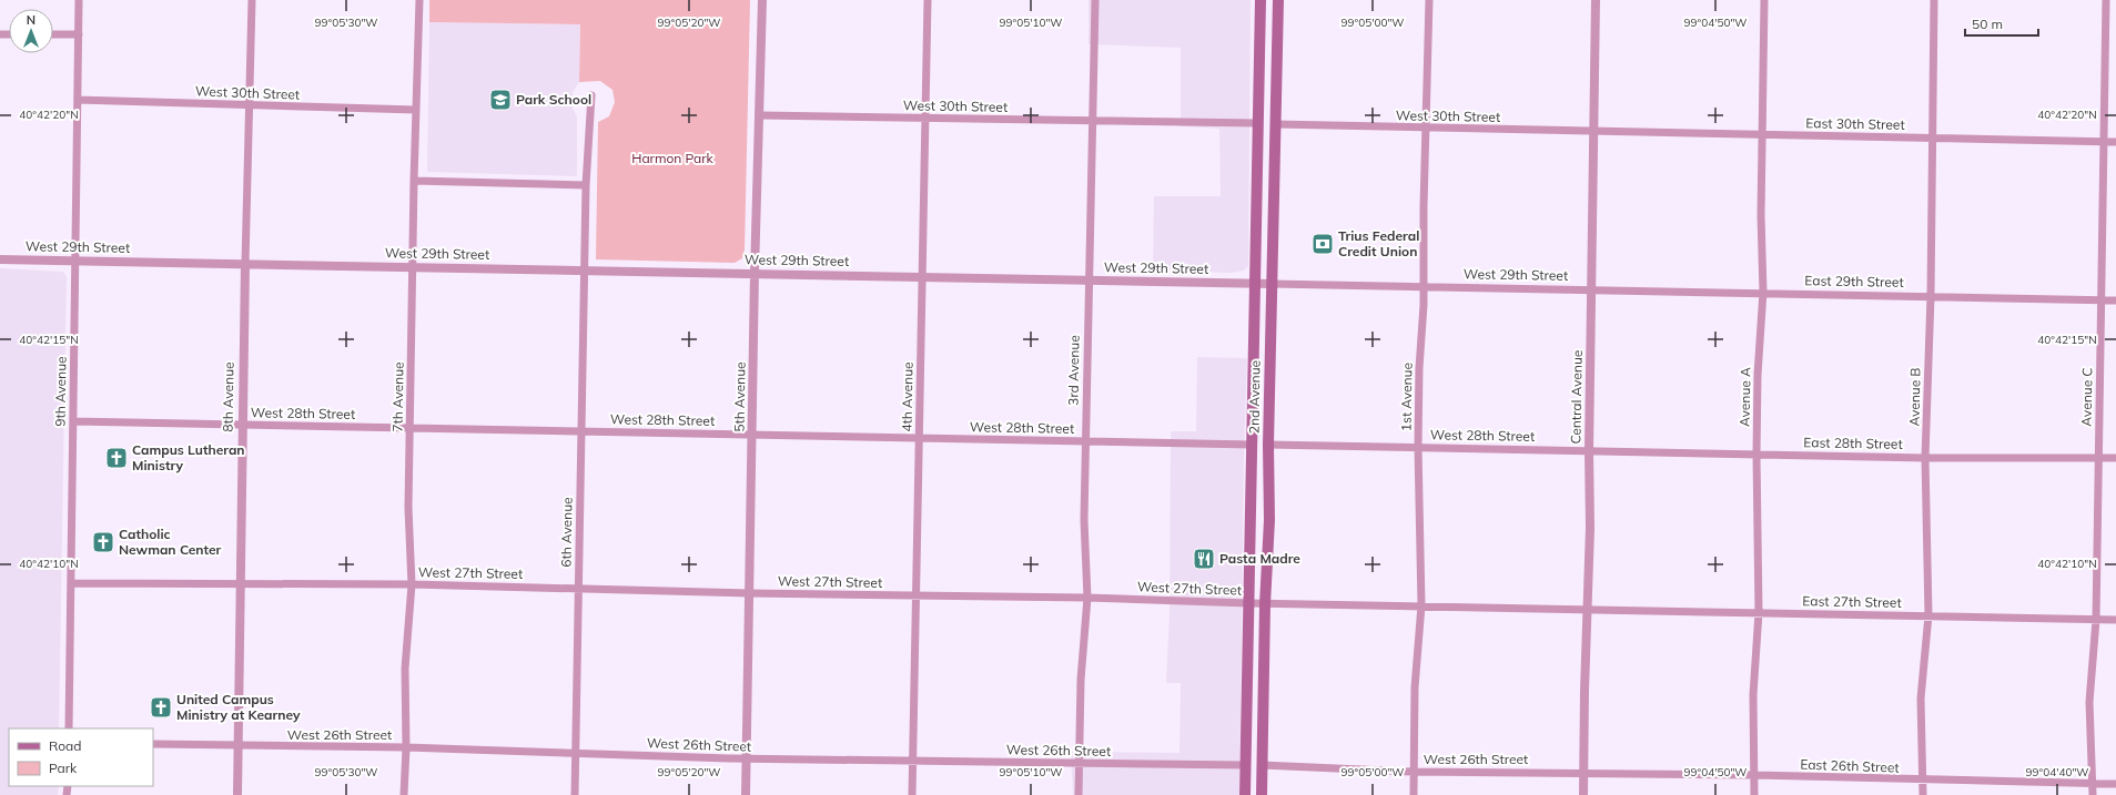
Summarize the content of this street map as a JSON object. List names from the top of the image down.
{
  "streets": {
    "main road": ["2nd Avenue"],
    "street": [
      "West 30th Street",
      "East 30th Street",
      "West 29th Street",
      "East 29th Street",
      "3rd Avenue",
      "9th Avenue",
      "8th Avenue",
      "7th Avenue",
      "5th Avenue",
      "4th Avenue",
      "1st Avenue",
      "Central Avenue",
      "Avenue A",
      "Avenue B",
      "Avenue C",
      "West 28th Street",
      "East 28th Street",
      "6th Avenue",
      "West 27th Street",
      "East 27th Street",
      "West 26th Street",
      "East 26th Street"
    ]
  },
  "crossings": [
    ["West 30th Street", "East 30th Street"],
    ["West 30th Street", "3rd Avenue"],
    ["West 30th Street", "9th Avenue"],
    ["West 30th Street", "8th Avenue"],
    ["West 30th Street", "7th Avenue"],
    ["West 30th Street", "5th Avenue"],
    ["West 30th Street", "4th Avenue"],
    ["West 30th Street", "2nd Avenue"],
    ["West 30th Street", "1st Avenue"],
    ["West 30th Street", "Central Avenue"],
    ["East 30th Street", "Central Avenue"],
    ["East 30th Street", "Avenue A"],
    ["East 30th Street", "Avenue B"],
    ["East 30th Street", "Avenue C"],
    ["West 29th Street", "East 29th Street"],
    ["West 29th Street", "3rd Avenue"],
    ["West 29th Street", "9th Avenue"],
    ["West 29th Street", "8th Avenue"],
    ["West 29th Street", "7th Avenue"],
    ["West 29th Street", "5th Avenue"],
    ["West 29th Street", "4th Avenue"],
    ["West 29th Street", "2nd Avenue"],
    ["West 29th Street", "1st Avenue"],
    ["West 29th Street", "Central Avenue"],
    ["West 29th Street", "6th Avenue"],
    ["East 29th Street", "Central Avenue"],
    ["East 29th Street", "Avenue A"],
    ["East 29th Street", "Avenue B"],
    ["East 29th Street", "Avenue C"],
    ["3rd Avenue", "West 28th Street"],
    ["3rd Avenue", "West 27th Street"],
    ["3rd Avenue", "West 26th Street"],
    ["9th Avenue", "West 28th Street"],
    ["9th Avenue", "West 27th Street"],
    ["8th Avenue", "West 28th Street"],
    ["8th Avenue", "West 27th Street"],
    ["8th Avenue", "West 26th Street"],
    ["7th Avenue", "West 28th Street"],
    ["7th Avenue", "West 27th Street"],
    ["7th Avenue", "West 26th Street"],
    ["5th Avenue", "West 28th Street"],
    ["5th Avenue", "West 27th Street"],
    ["5th Avenue", "West 26th Street"],
    ["4th Avenue", "West 28th Street"],
    ["4th Avenue", "West 27th Street"],
    ["4th Avenue", "West 26th Street"],
    ["2nd Avenue", "West 28th Street"],
    ["2nd Avenue", "West 27th Street"],
    ["2nd Avenue", "West 26th Street"],
    ["1st Avenue", "West 28th Street"],
    ["1st Avenue", "West 27th Street"],
    ["1st Avenue", "West 26th Street"],
    ["Central Avenue", "West 28th Street"],
    ["Central Avenue", "East 28th Street"],
    ["Central Avenue", "West 27th Street"],
    ["Central Avenue", "East 27th Street"],
    ["Central Avenue", "West 26th Street"],
    ["Central Avenue", "East 26th Street"],
    ["Avenue A", "East 28th Street"],
    ["Avenue A", "East 27th Street"],
    ["Avenue A", "East 26th Street"],
    ["Avenue B", "East 28th Street"],
    ["Avenue B", "East 27th Street"],
    ["Avenue B", "East 26th Street"],
    ["Avenue C", "East 28th Street"],
    ["Avenue C", "East 27th Street"],
    ["Avenue C", "East 26th Street"],
    ["West 28th Street", "East 28th Street"],
    ["West 28th Street", "6th Avenue"],
    ["6th Avenue", "West 27th Street"],
    ["6th Avenue", "West 26th Street"],
    ["West 27th Street", "East 27th Street"],
    ["West 26th Street", "East 26th Street"]
  ],
  "parks": ["Harmon Park"],
  "places": {
    "school or university": ["Park School"],
    "bank": ["Trius Federal Credit Union"],
    "church": ["Campus Lutheran Ministry", "Catholic Newman Center", "United Campus Ministry at Kearney"],
    "restaurant": ["Pasta Madre"]
  },
  "legend": ["Road", "Park"],
  "scale_bar": "50 m",
  "north": "top",
  "coordinates": [
    "99°05'30\"W",
    "99°05'20\"W",
    "99°05'10\"W",
    "99°05'00\"W",
    "99°04'50\"W",
    "40°42'20\"N",
    "40°42'15\"N",
    "40°42'10\"N",
    "99°04'40\"W"
  ]
}
